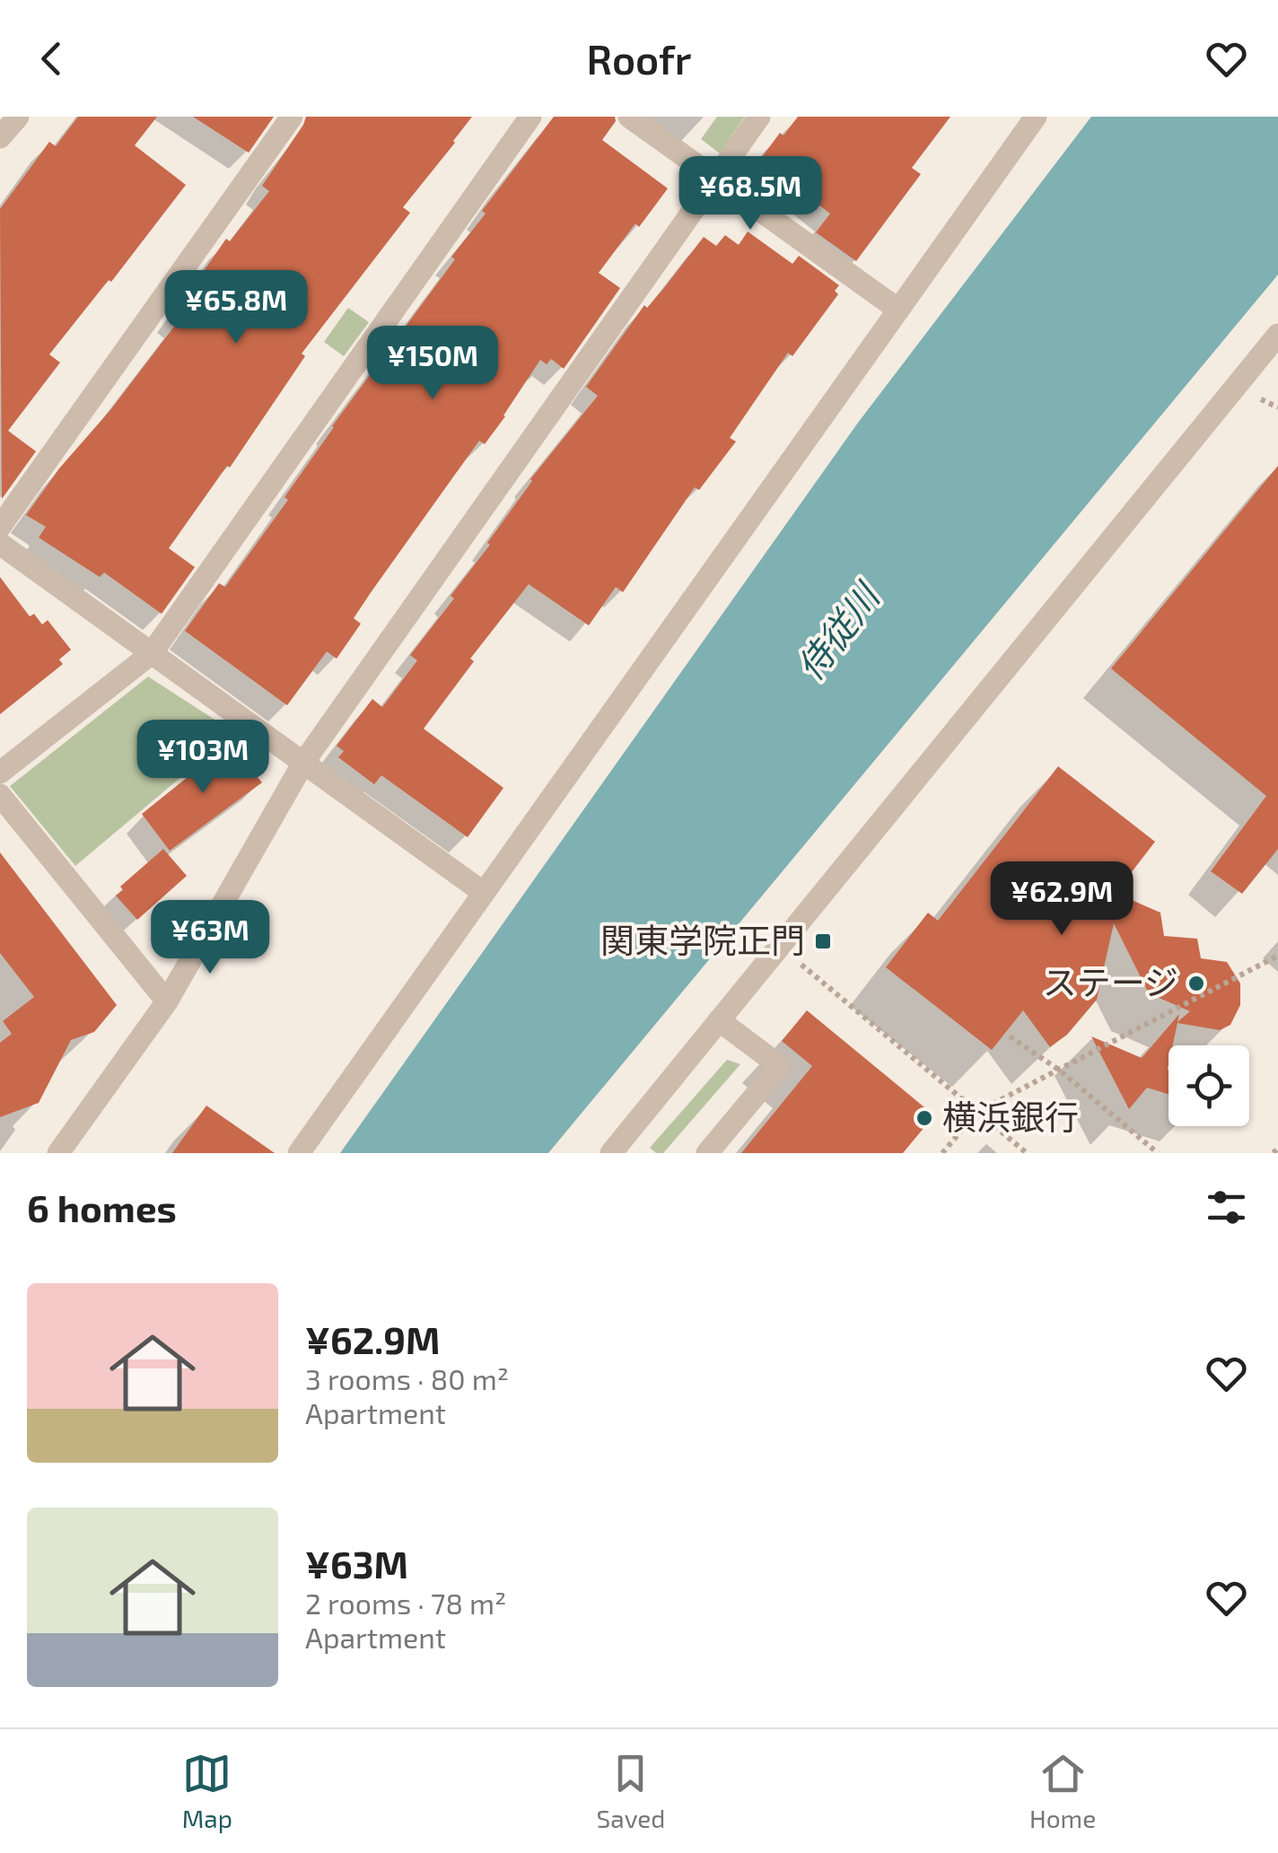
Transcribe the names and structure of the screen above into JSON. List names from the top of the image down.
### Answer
{
  "water": ["侍従川"],
  "places": {
    "transit": ["関東学院正門"],
    "other": ["ステージ", "横浜銀行"]
  },
  "page": {
    "header": "Roofr",
    "price": [
      "¥68.5M",
      "¥65.8M",
      "¥150M",
      "¥103M",
      "¥62.9M",
      "¥63M"
    ],
    "heading": "6 homes",
    "list": [
      {
        "name": "¥62.9M",
        "note": "3 rooms · 80 m² · Apartment"
      },
      {
        "name": "¥63M",
        "note": "2 rooms · 78 m² · Apartment"
      }
    ],
    "tabs": ["Map", "Saved", "Home"]
  }
}
